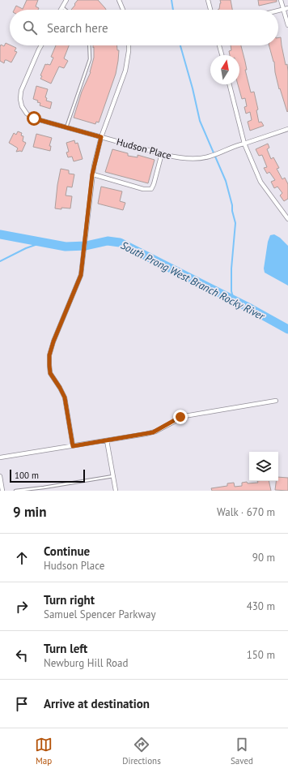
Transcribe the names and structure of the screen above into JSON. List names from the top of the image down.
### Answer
{
  "streets": {
    "street": ["Hudson Place"]
  },
  "water": ["South Prong West Branch Rocky River"],
  "scale_bar": "100 m",
  "north": "top",
  "page": {
    "search": "Search here",
    "scale": "100 m",
    "heading": ["9 min", "Walk · 670 m"],
    "list": [
      ["Continue", "Hudson Place", "90 m"],
      ["Turn right", "Samuel Spencer Parkway", "430 m"],
      ["Turn left", "Newburg Hill Road", "150 m"],
      "Arrive at destination"
    ],
    "nav": ["Map", "Directions", "Saved"]
  }
}
